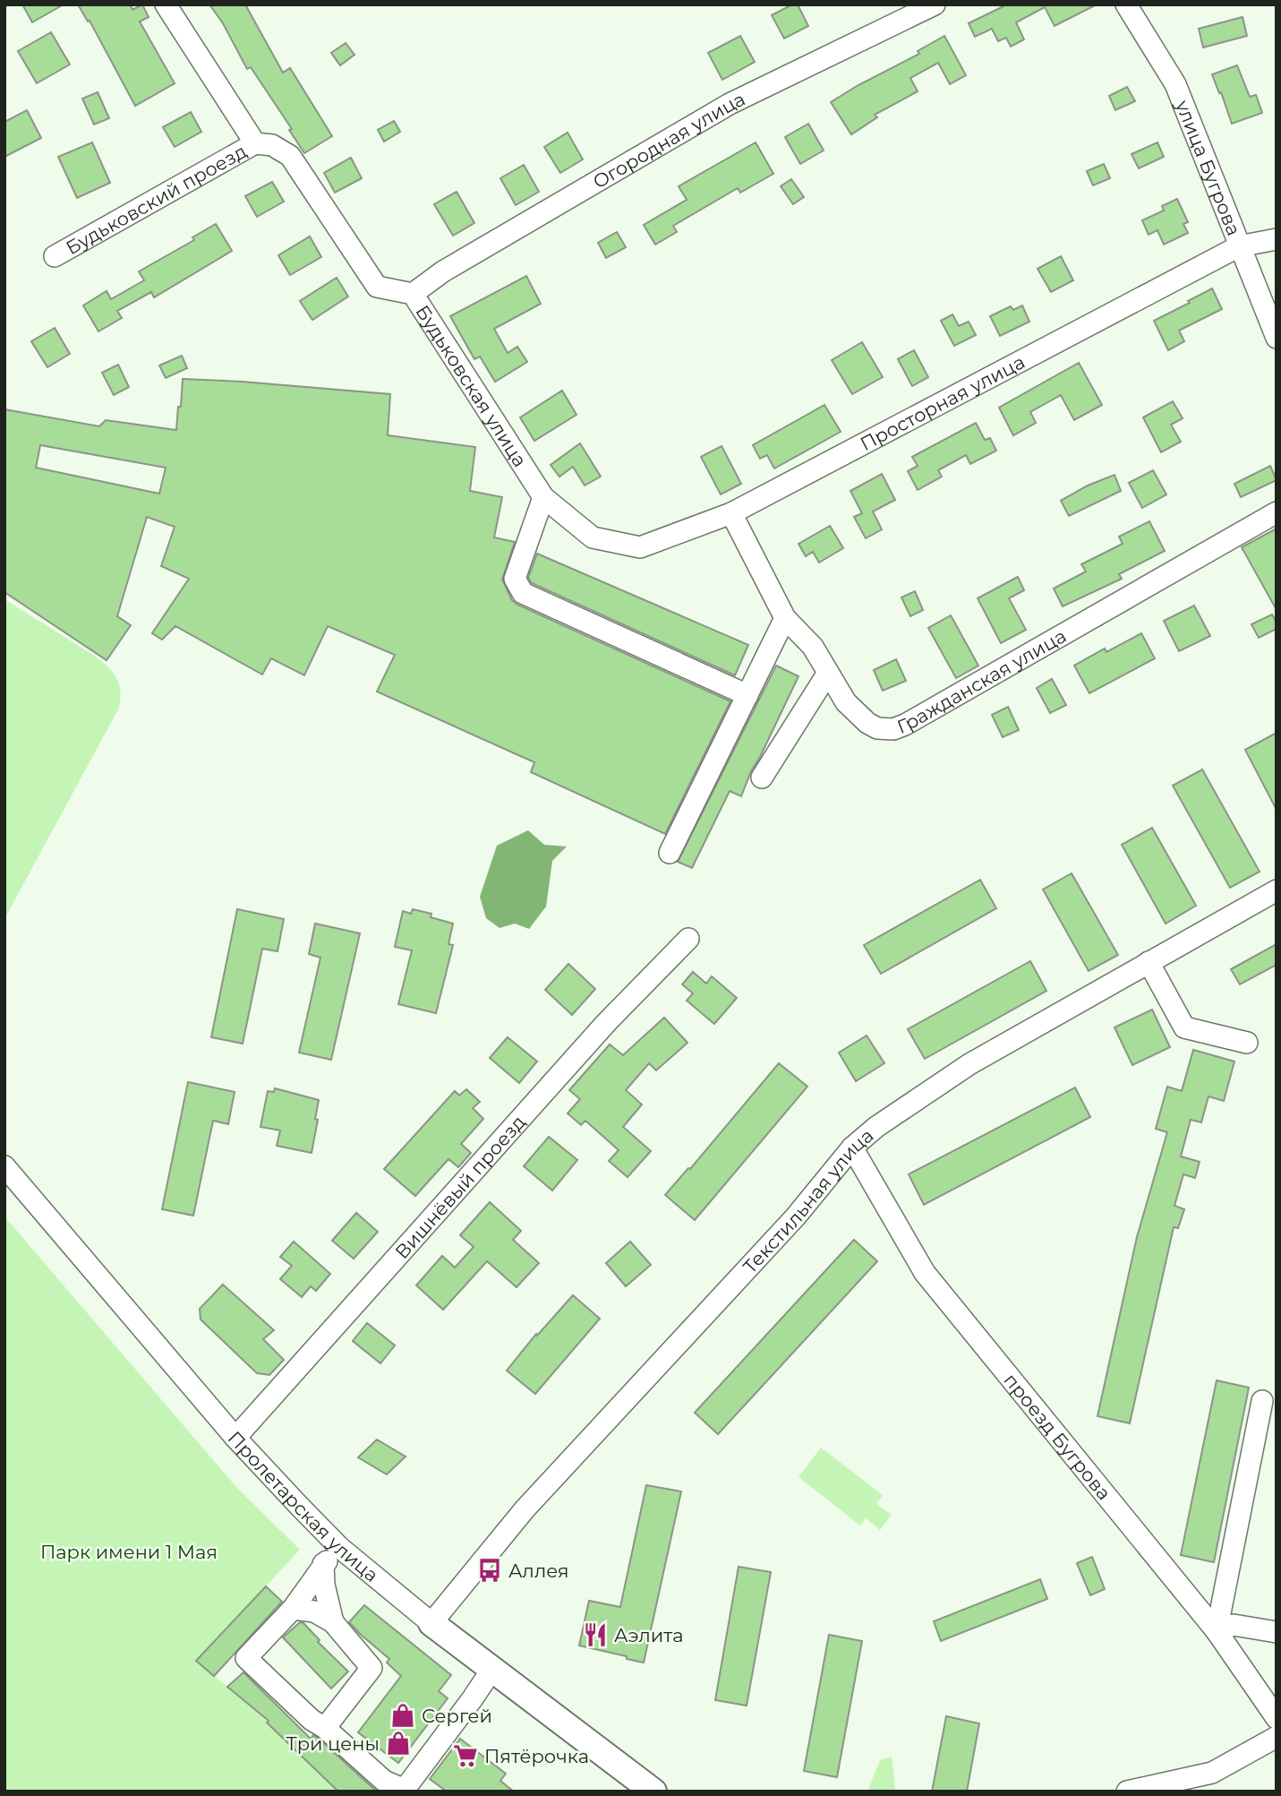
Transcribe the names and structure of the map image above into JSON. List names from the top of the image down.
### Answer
{
  "streets": {
    "main road": ["Пролетарская улица"],
    "street": [
      "Огородная улица",
      "улица Бугрова",
      "Будьковский проезд",
      "Будьковская улица",
      "Просторная улица",
      "Гражданская улица",
      "Вишнёвый проезд",
      "Текстильная улица",
      "проезд Бугрова"
    ]
  },
  "crossings": [
    ["Огородная улица", "Будьковская улица"],
    ["улица Бугрова", "Просторная улица"],
    ["Будьковский проезд", "Будьковская улица"],
    ["Будьковская улица", "Просторная улица"],
    ["Просторная улица", "Гражданская улица"],
    ["Вишнёвый проезд", "Пролетарская улица"],
    ["Текстильная улица", "проезд Бугрова"],
    ["Текстильная улица", "Пролетарская улица"]
  ],
  "parks": ["Парк имени 1 Мая"],
  "places": {
    "bus stop": ["Аллея"],
    "restaurant": ["Аэлита"],
    "shop": ["Сергей", "Три цены"],
    "supermarket": ["Пятёрочка"]
  }
}
